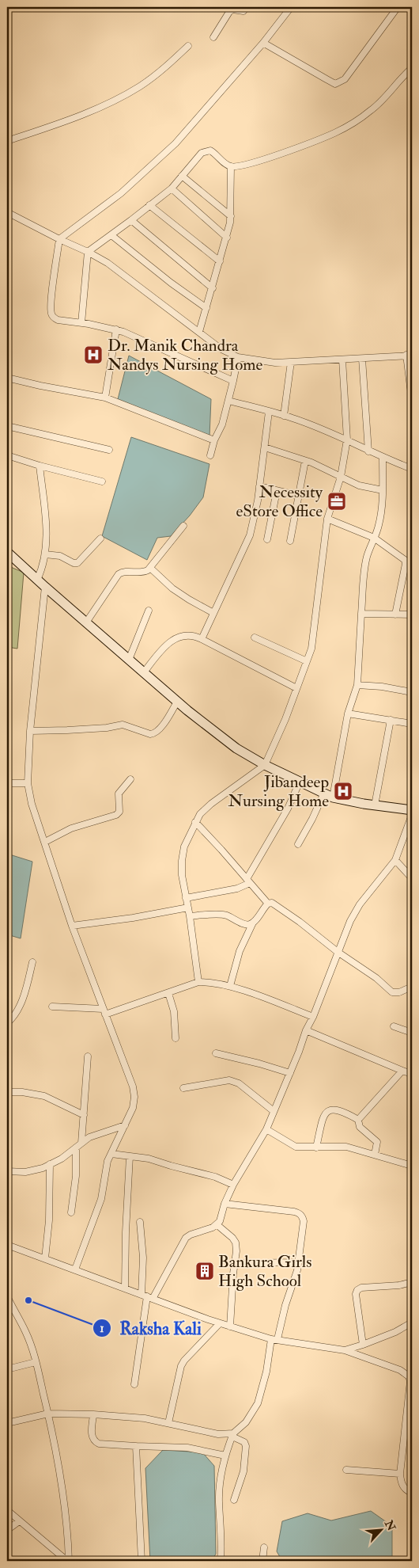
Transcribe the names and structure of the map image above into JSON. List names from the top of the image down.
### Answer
{
  "places": {
    "hospital": ["Dr. Manik Chandra Nandys Nursing Home", "Jibandeep Nursing Home"],
    "office": ["Necessity eStore Office"],
    "building": ["Bankura Girls High School"],
    "other": ["Raksha Kali"]
  },
  "north": "top right"
}
